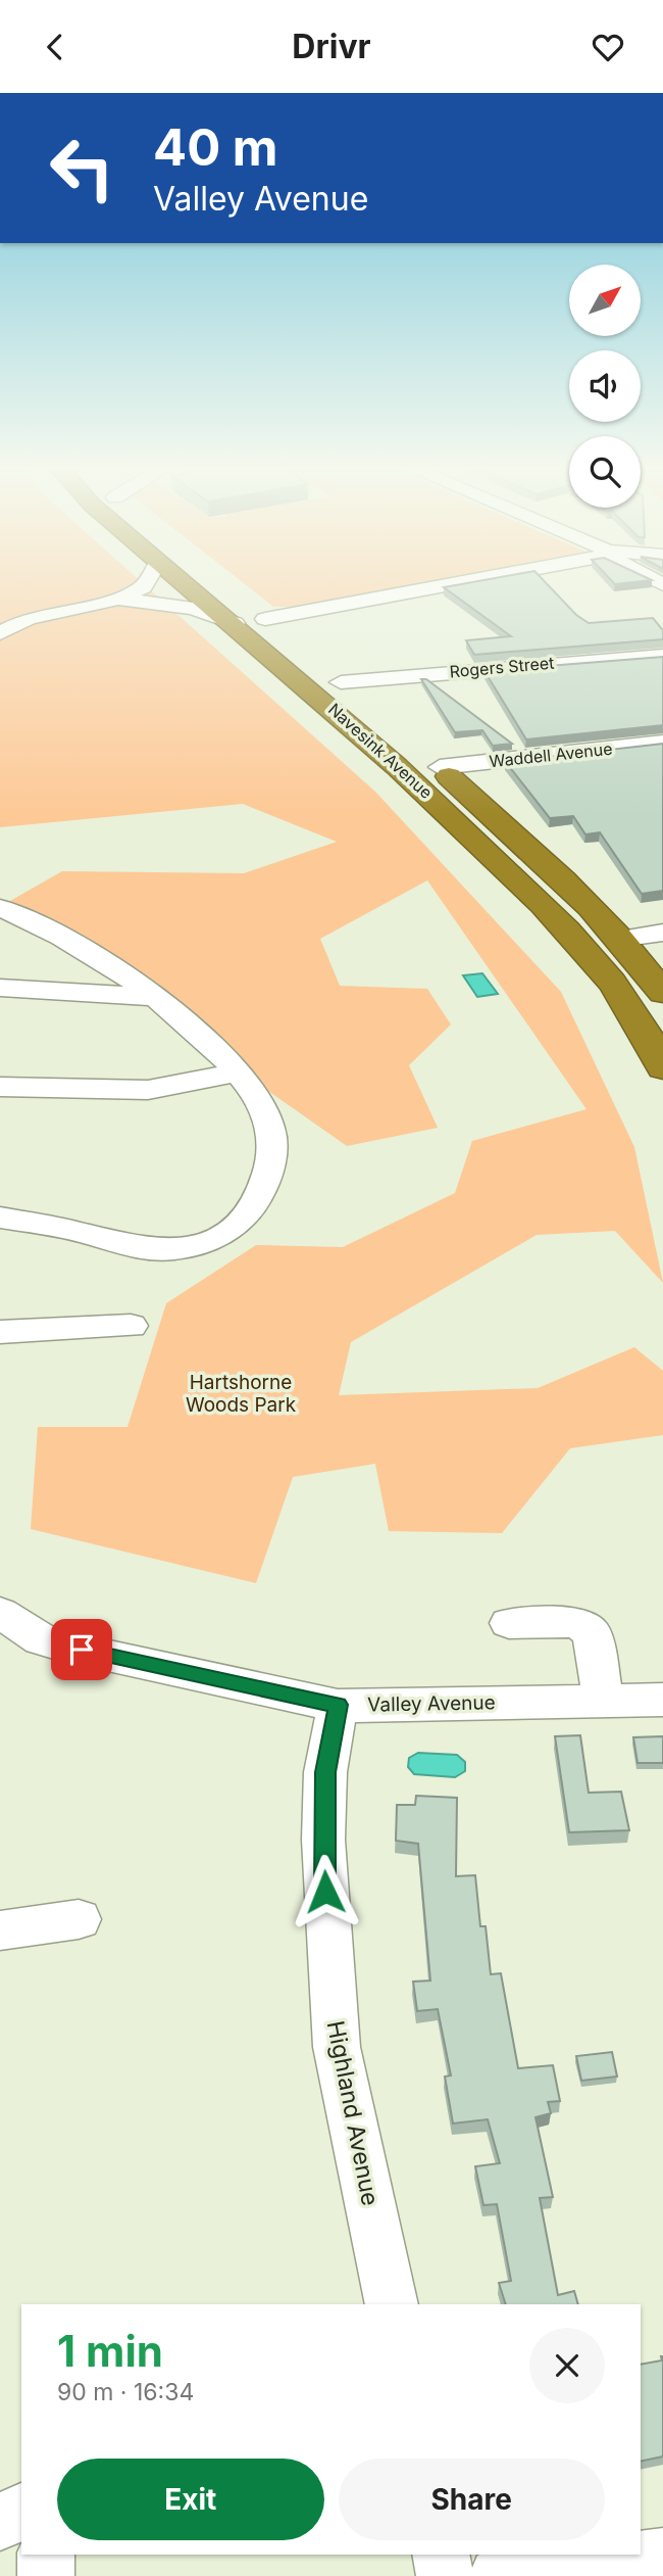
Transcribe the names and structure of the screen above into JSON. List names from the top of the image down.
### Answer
{
  "streets": {
    "highway": ["Navesink Avenue"],
    "street": [
      "Rogers Street",
      "Waddell Avenue",
      "Valley Avenue",
      "Highland Avenue"
    ]
  },
  "crossings": [
    ["Rogers Street", "Navesink Avenue"],
    ["Navesink Avenue", "Waddell Avenue"],
    ["Valley Avenue", "Highland Avenue"]
  ],
  "parks": ["Hartshorne Woods Park"],
  "north": "top right",
  "page": {
    "header": "Drivr",
    "turn": ["40 m", "Valley Avenue"],
    "heading": ["1 min", "90 m · 16:34"],
    "buttons": ["Exit", "Share"]
  }
}
